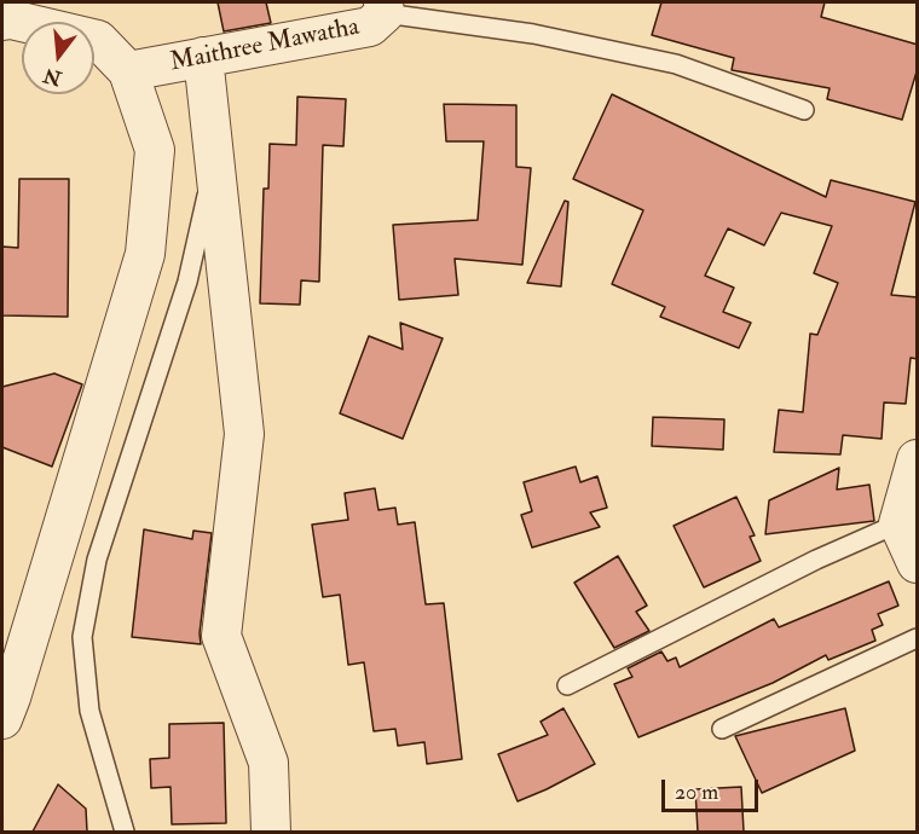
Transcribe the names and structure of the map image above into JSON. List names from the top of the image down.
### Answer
{
  "streets": {
    "street": ["Maithree Mawatha"]
  },
  "scale_bar": "20 m",
  "north": "bottom"
}
